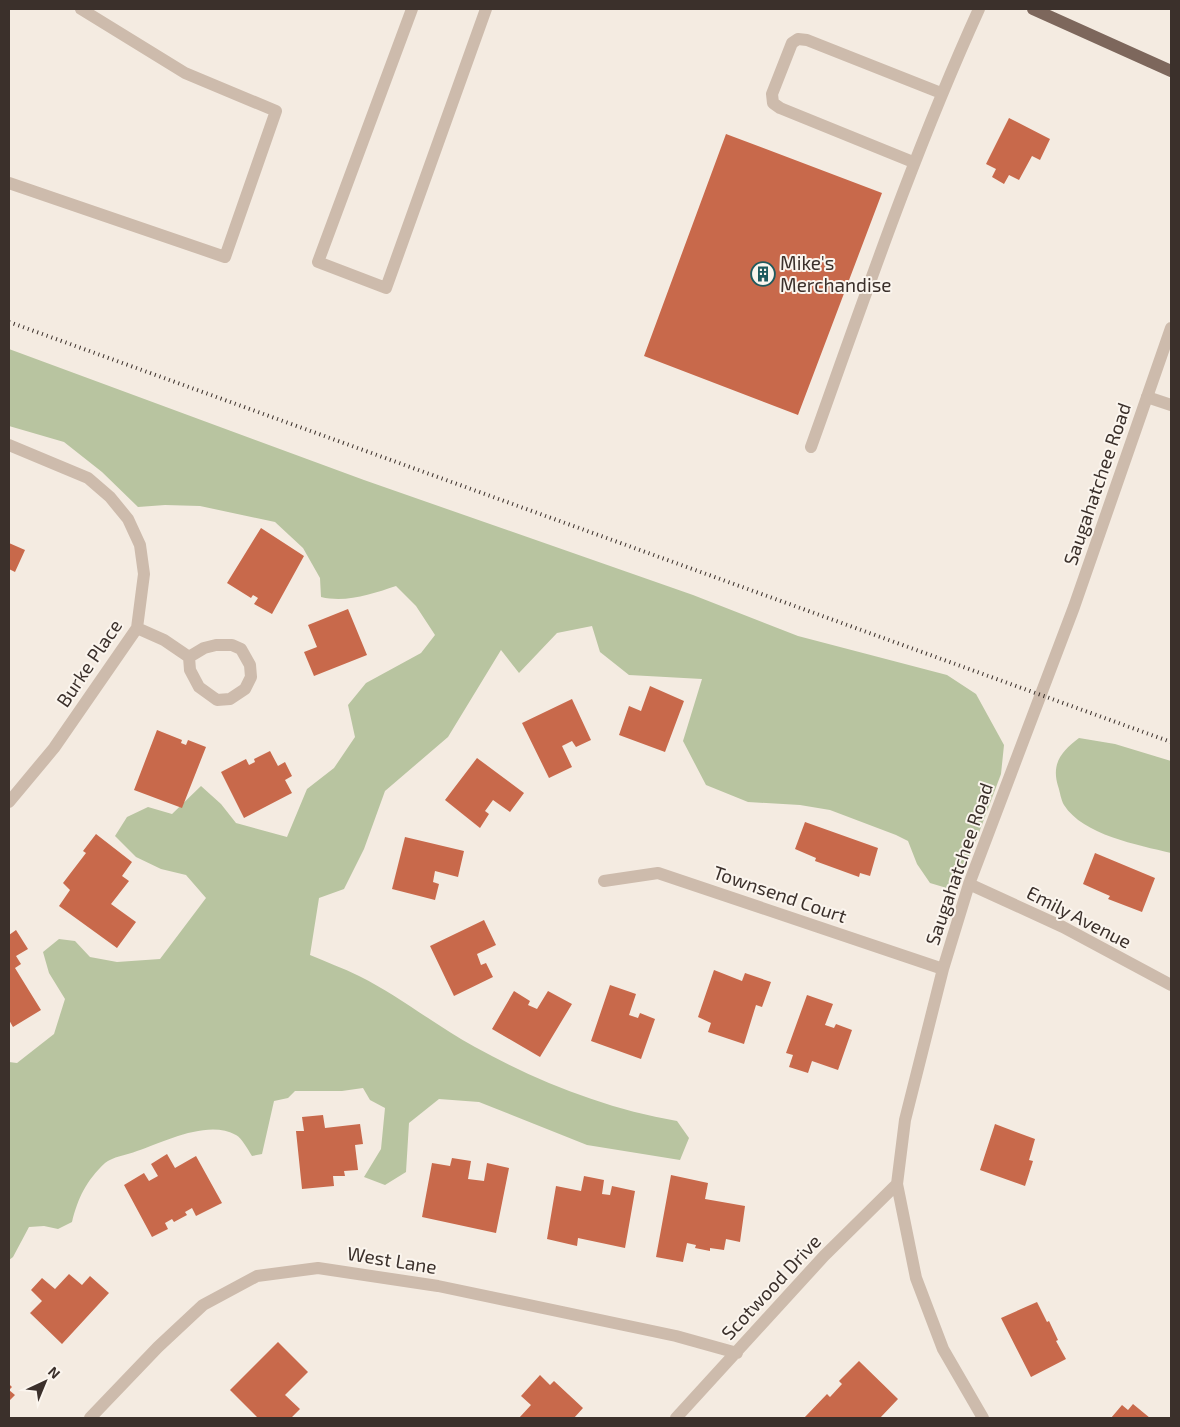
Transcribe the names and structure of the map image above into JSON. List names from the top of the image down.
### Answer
{
  "streets": {
    "street": [
      "Saugahatchee Road",
      "Burke Place",
      "Townsend Court",
      "Emily Avenue",
      "West Lane",
      "Scotwood Drive"
    ]
  },
  "crossings": [
    ["Saugahatchee Road", "Townsend Court"],
    ["Saugahatchee Road", "Emily Avenue"],
    ["Saugahatchee Road", "Scotwood Drive"],
    ["West Lane", "Scotwood Drive"]
  ],
  "places": {
    "building": ["Mike's Merchandise"]
  },
  "north": "top right"
}
